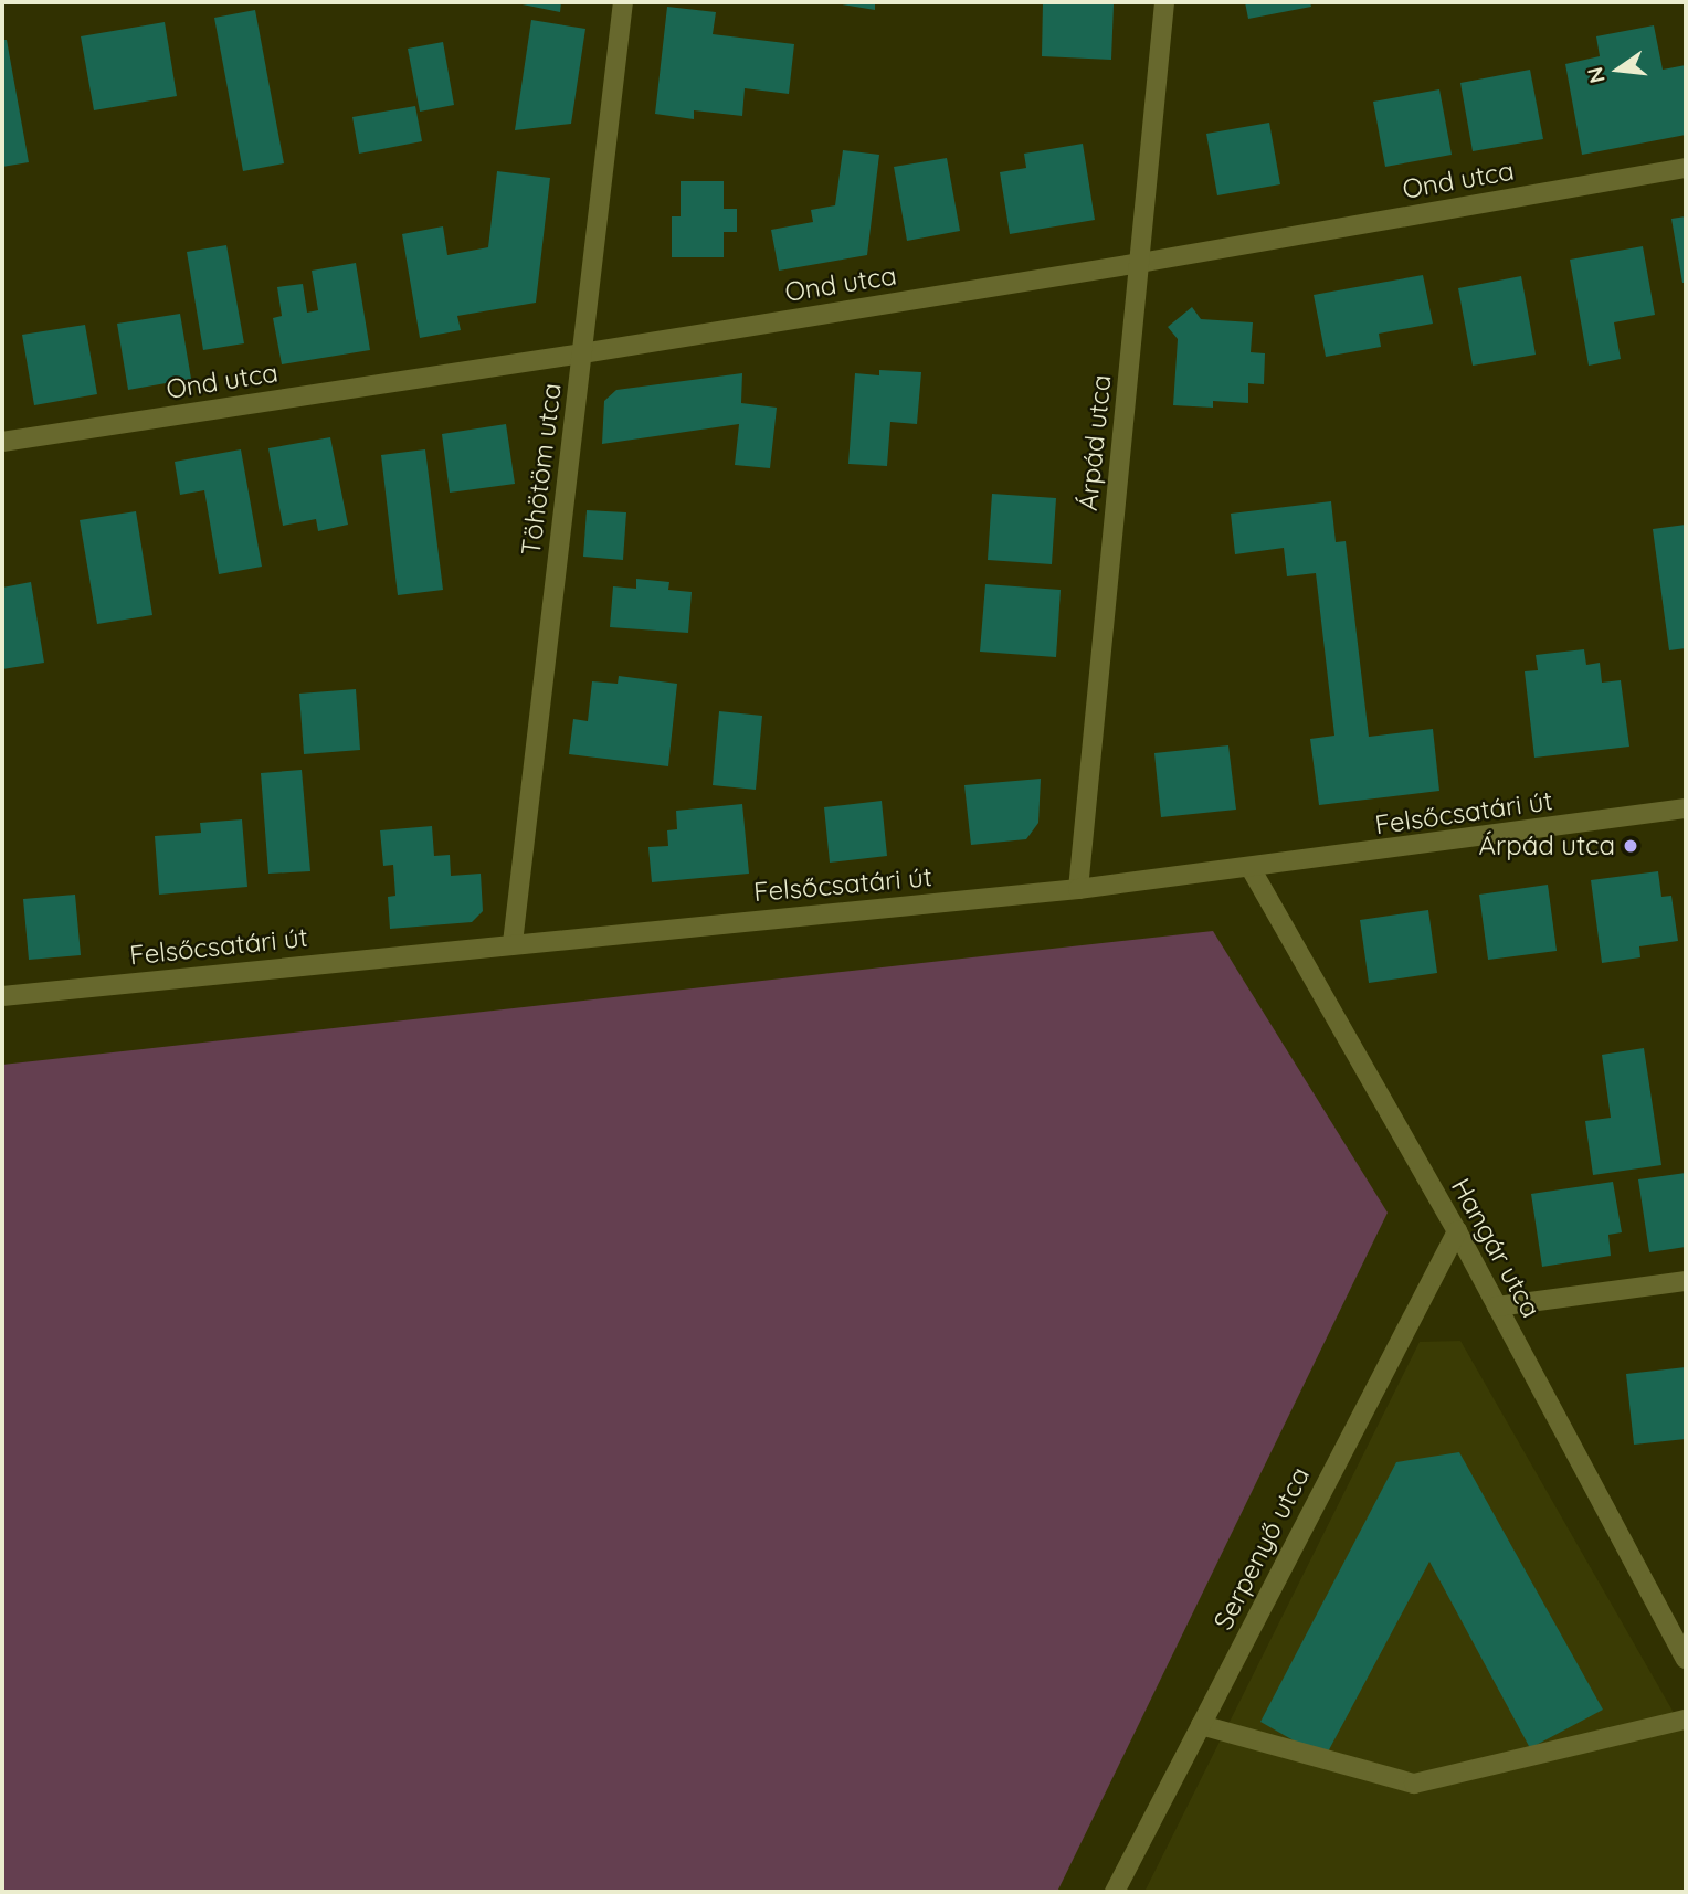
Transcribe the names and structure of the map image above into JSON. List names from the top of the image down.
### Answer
{
  "streets": {
    "street": [
      "Ond utca",
      "Árpád utca",
      "Töhötöm utca",
      "Felsőcsatári út",
      "Hangár utca",
      "Serpenyő utca"
    ]
  },
  "crossings": [
    ["Ond utca", "Árpád utca"],
    ["Ond utca", "Töhötöm utca"],
    ["Árpád utca", "Felsőcsatári út"],
    ["Töhötöm utca", "Felsőcsatári út"],
    ["Felsőcsatári út", "Hangár utca"],
    ["Hangár utca", "Serpenyő utca"]
  ],
  "places": ["Árpád utca"],
  "north": "left"
}
